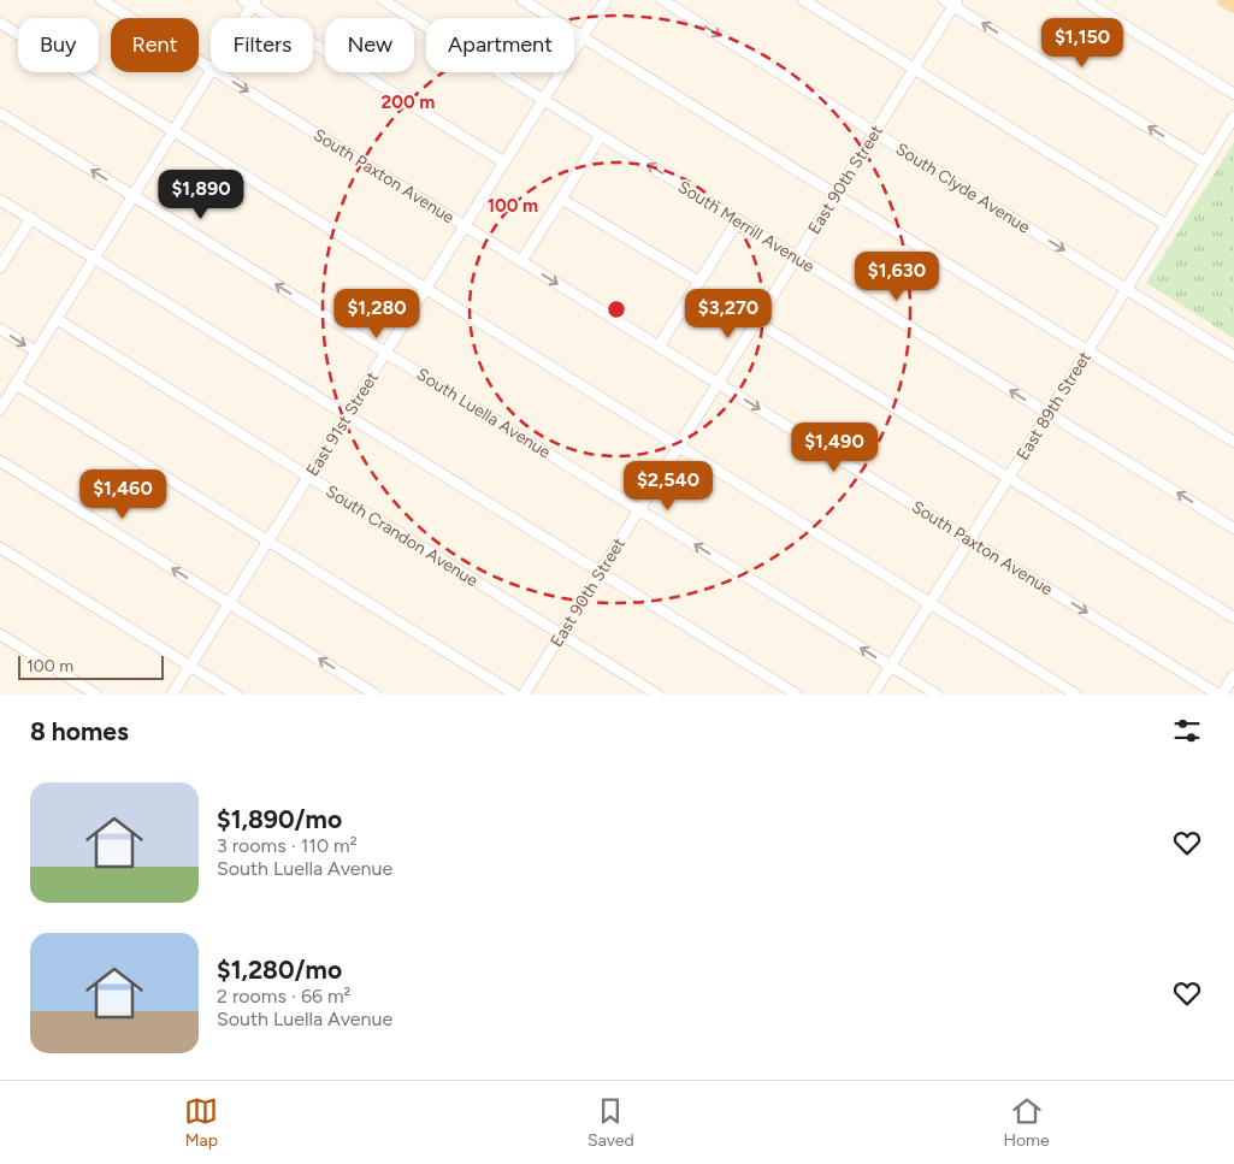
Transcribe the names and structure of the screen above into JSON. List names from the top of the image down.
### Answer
{
  "streets": {
    "street": [
      "South Paxton Avenue",
      "East 90th Street",
      "South Clyde Avenue",
      "South Merrill Avenue",
      "East 89th Street",
      "South Luella Avenue",
      "East 91st Street",
      "South Crandon Avenue"
    ]
  },
  "crossings": [
    ["South Paxton Avenue", "East 90th Street"],
    ["South Paxton Avenue", "East 89th Street"],
    ["South Paxton Avenue", "East 91st Street"],
    ["East 90th Street", "South Clyde Avenue"],
    ["East 90th Street", "South Merrill Avenue"],
    ["East 90th Street", "South Luella Avenue"],
    ["East 90th Street", "South Crandon Avenue"],
    ["South Clyde Avenue", "East 89th Street"],
    ["South Merrill Avenue", "East 89th Street"],
    ["South Merrill Avenue", "East 91st Street"],
    ["East 89th Street", "South Luella Avenue"],
    ["South Luella Avenue", "East 91st Street"],
    ["East 91st Street", "South Crandon Avenue"]
  ],
  "scale_bar": "100 m",
  "page": {
    "price": [
      "$1,150",
      "$1,890",
      "$1,630",
      "$1,280",
      "$3,270",
      "$1,490",
      "$2,540",
      "$1,460"
    ],
    "chip": [
      "Buy",
      "Rent",
      "Filters",
      "New",
      "Apartment"
    ],
    "scale": "100 m",
    "heading": "8 homes",
    "list": [
      {
        "name": "$1,890/mo",
        "note": "3 rooms · 110 m² · South Luella Avenue"
      },
      {
        "name": "$1,280/mo",
        "note": "2 rooms · 66 m² · South Luella Avenue"
      }
    ],
    "tabs": ["Map", "Saved", "Home"]
  },
  "rings": ["200 m", "100 m"]
}
